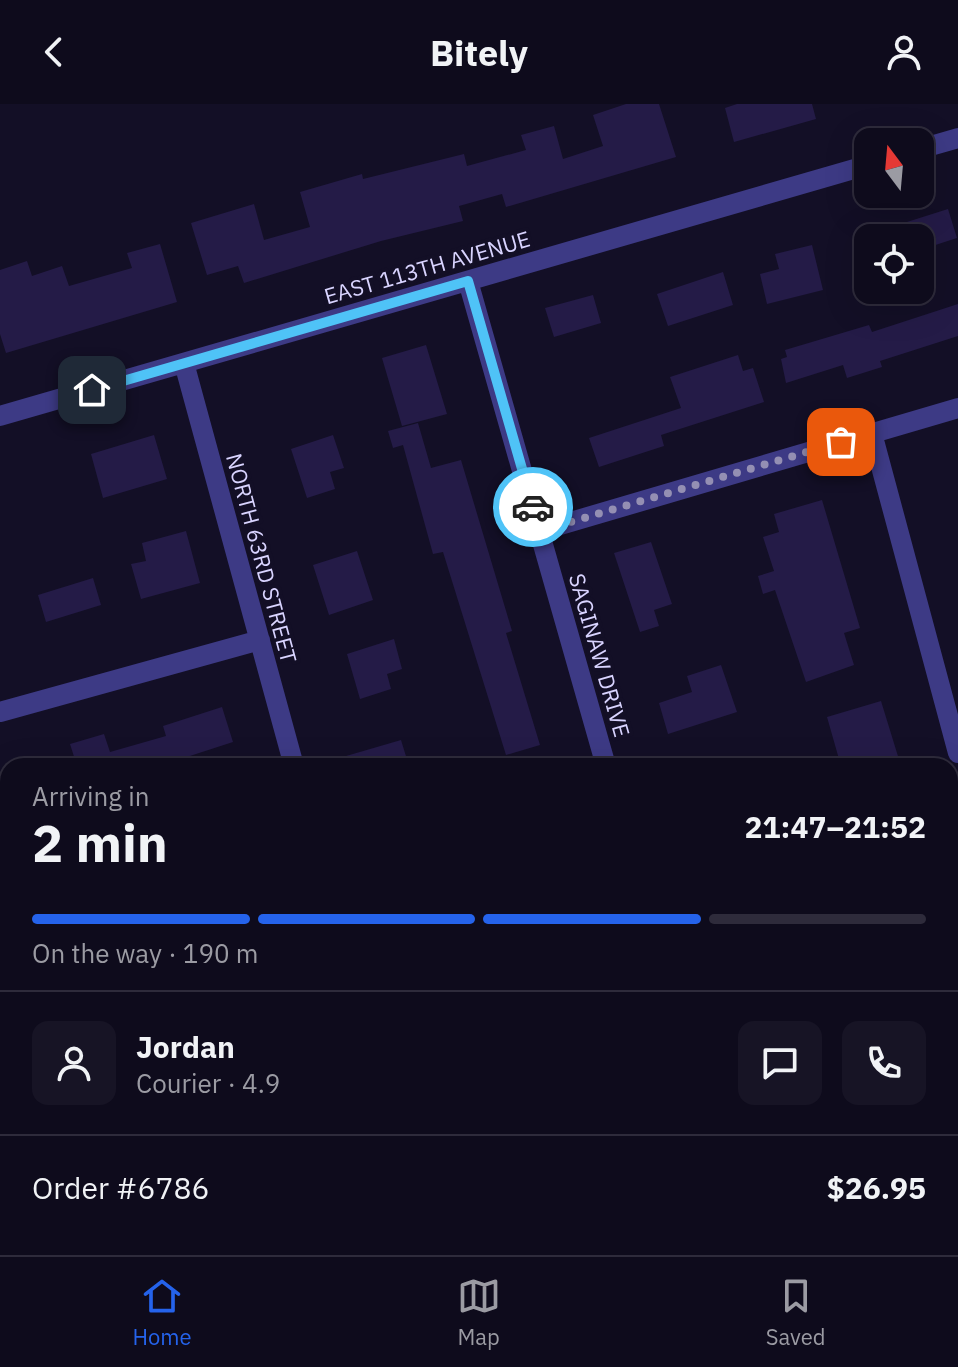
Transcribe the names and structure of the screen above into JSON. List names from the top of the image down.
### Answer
{
  "streets": {
    "street": ["EAST 113TH AVENUE", "NORTH 63RD STREET", "SAGINAW DRIVE"]
  },
  "crossings": [
    ["EAST 113TH AVENUE", "NORTH 63RD STREET"],
    ["EAST 113TH AVENUE", "SAGINAW DRIVE"]
  ],
  "north": "top",
  "page": {
    "header": "Bitely",
    "heading": ["2 min", "Arriving in", "21:47–21:52"],
    "panel": [
      "Jordan",
      "Courier · 4.9",
      "Order #6786",
      "$26.95"
    ],
    "bar": "On the way · 190 m",
    "tabs": ["Home", "Map", "Saved"]
  }
}
